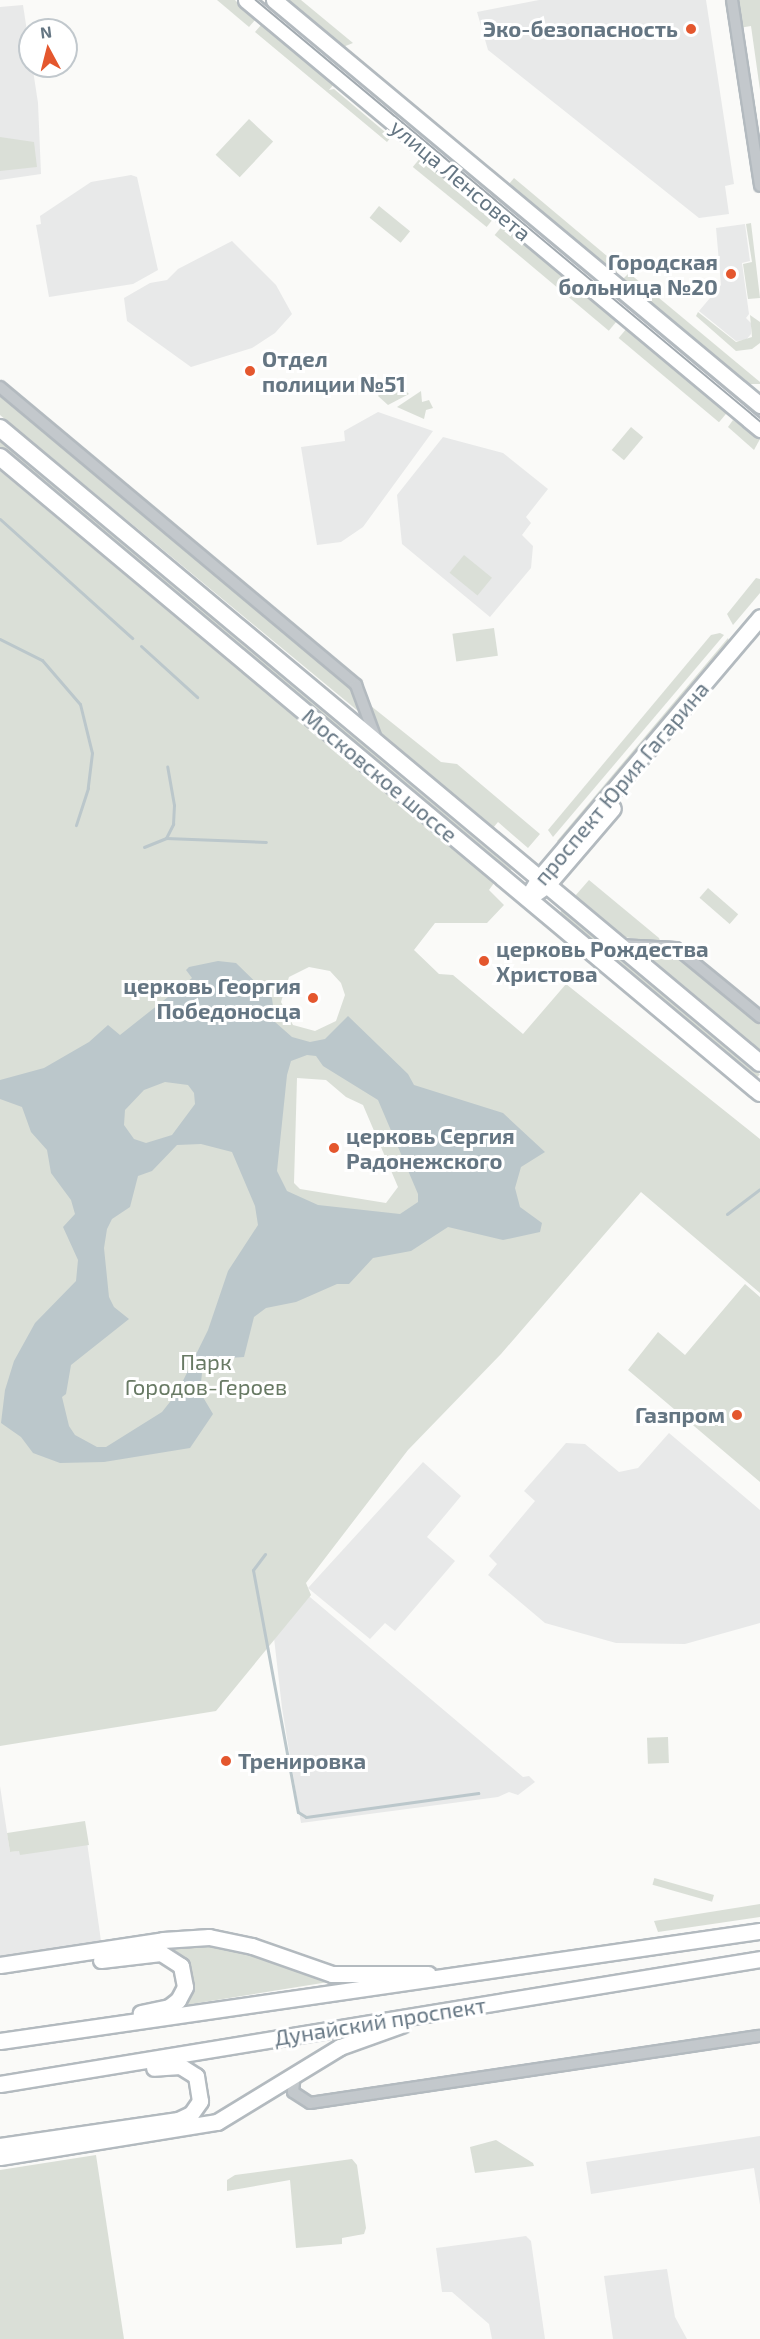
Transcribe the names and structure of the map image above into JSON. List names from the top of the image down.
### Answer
{
  "streets": {
    "main road": [
      "улица Ленсовета",
      "Московское шоссе",
      "проспект Юрия Гагарина",
      "Дунайский проспект"
    ]
  },
  "crossings": [
    ["Московское шоссе", "проспект Юрия Гагарина"]
  ],
  "parks": ["Парк Городов-Героев"],
  "places": [
    "Эко-безопасность",
    "Городская больница №20",
    "Отдел полиции №51",
    "церковь Рождества Христова",
    "церковь Георгия Победоносца",
    "церковь Сергия Радонежского",
    "Газпром",
    "Тренировка"
  ],
  "north": "top"
}
